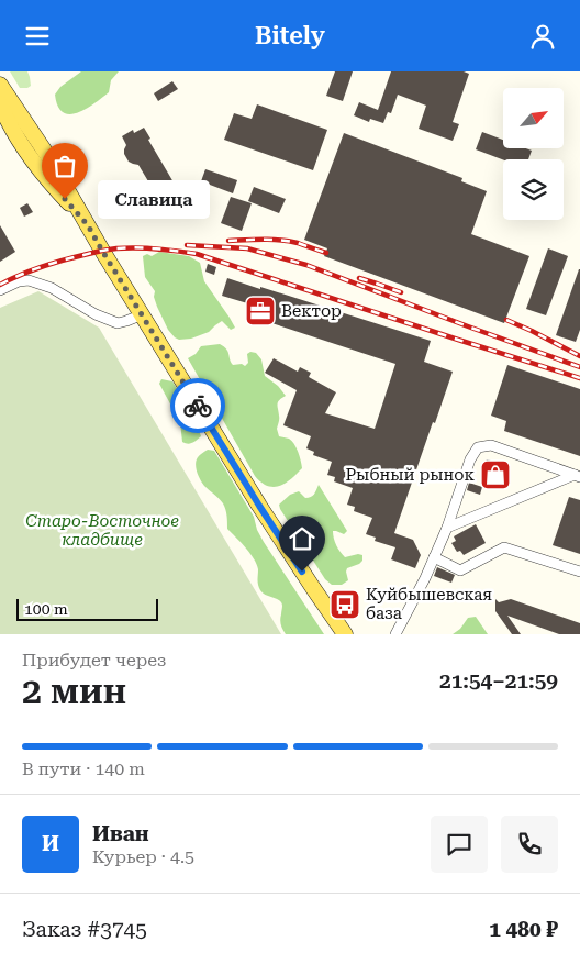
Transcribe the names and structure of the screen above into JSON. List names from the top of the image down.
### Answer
{
  "parks": ["Старо-Восточное кладбище"],
  "places": {
    "other": ["Славица"],
    "office": ["Вектор"],
    "shop": ["Рыбный рынок"],
    "bus stop": ["Куйбышевская база"]
  },
  "scale_bar": "100 m",
  "north": "top right",
  "page": {
    "header": "Bitely",
    "bubble": "Славица",
    "scale": "100 m",
    "heading": ["2 мин", "Прибудет через", "21:54–21:59"],
    "panel": [
      "Иван",
      "Курьер · 4.5",
      "Заказ #3745",
      "1 480 ₽"
    ],
    "bar": "В пути · 140 m",
    "round": "И"
  }
}
